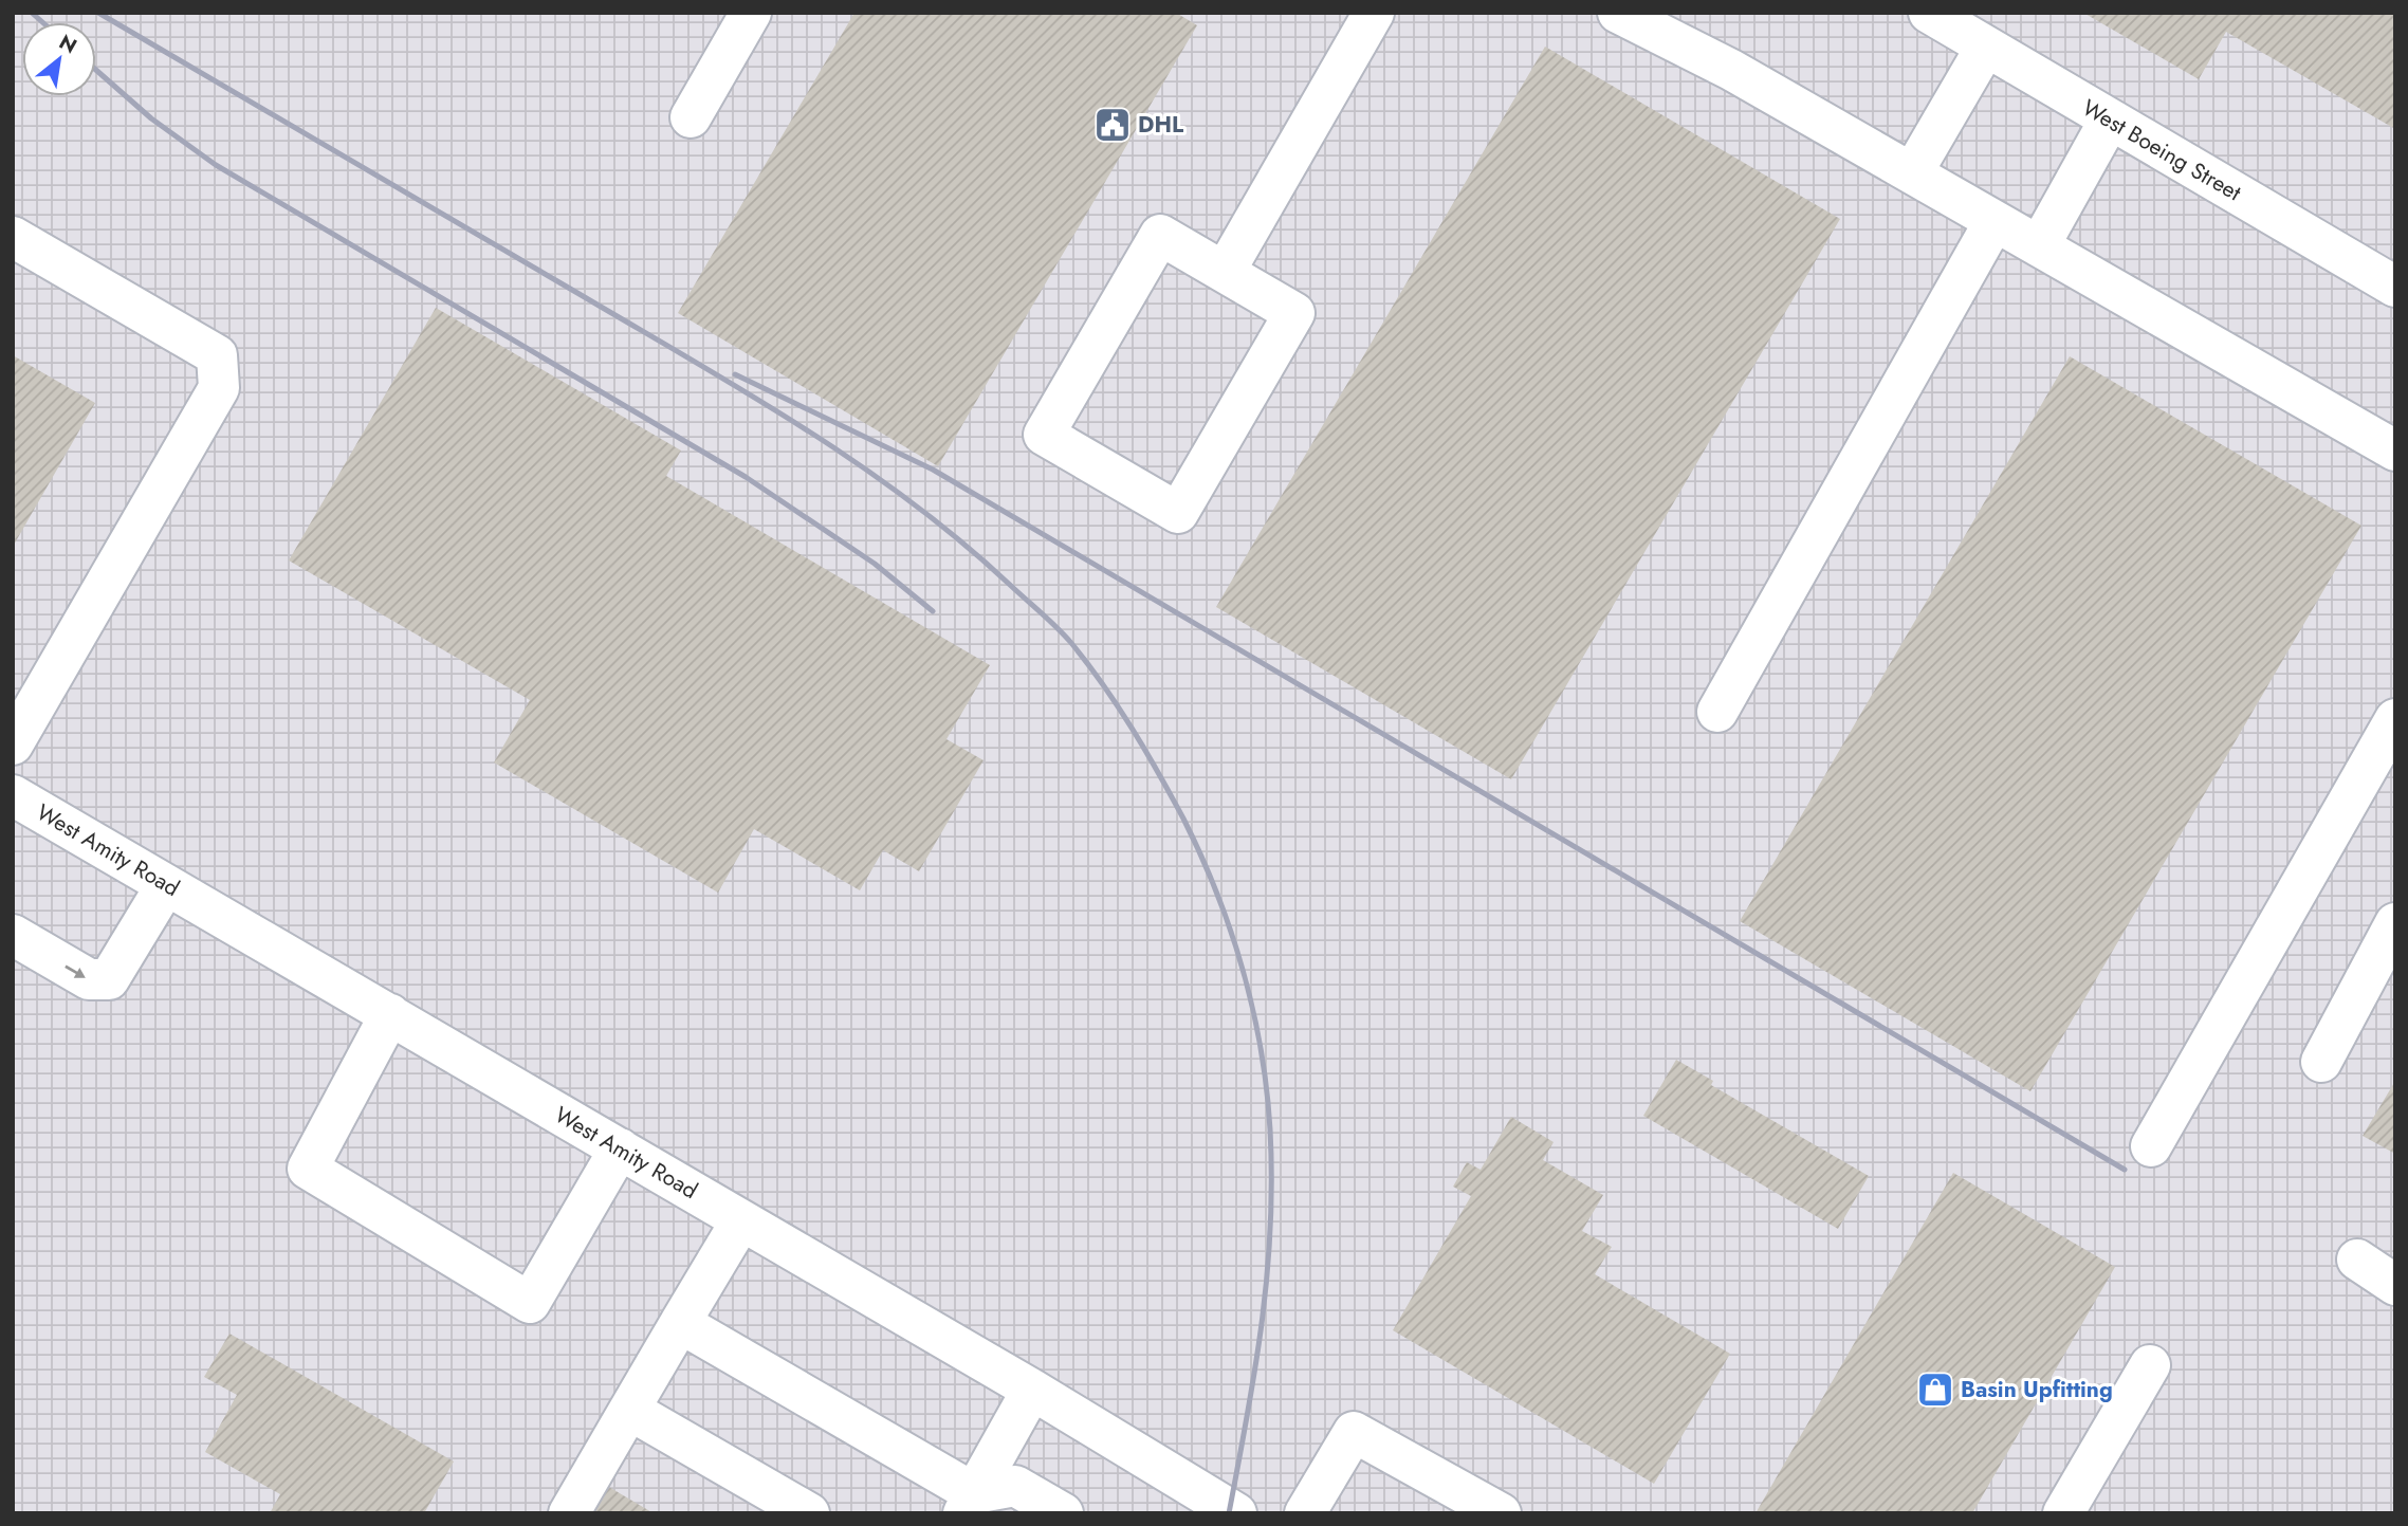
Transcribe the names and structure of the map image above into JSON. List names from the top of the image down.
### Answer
{
  "streets": {
    "street": ["West Boeing Street", "West Amity Road"]
  },
  "places": {
    "public building": ["DHL"],
    "shop": ["Basin Upfitting"]
  },
  "north": "top right"
}
